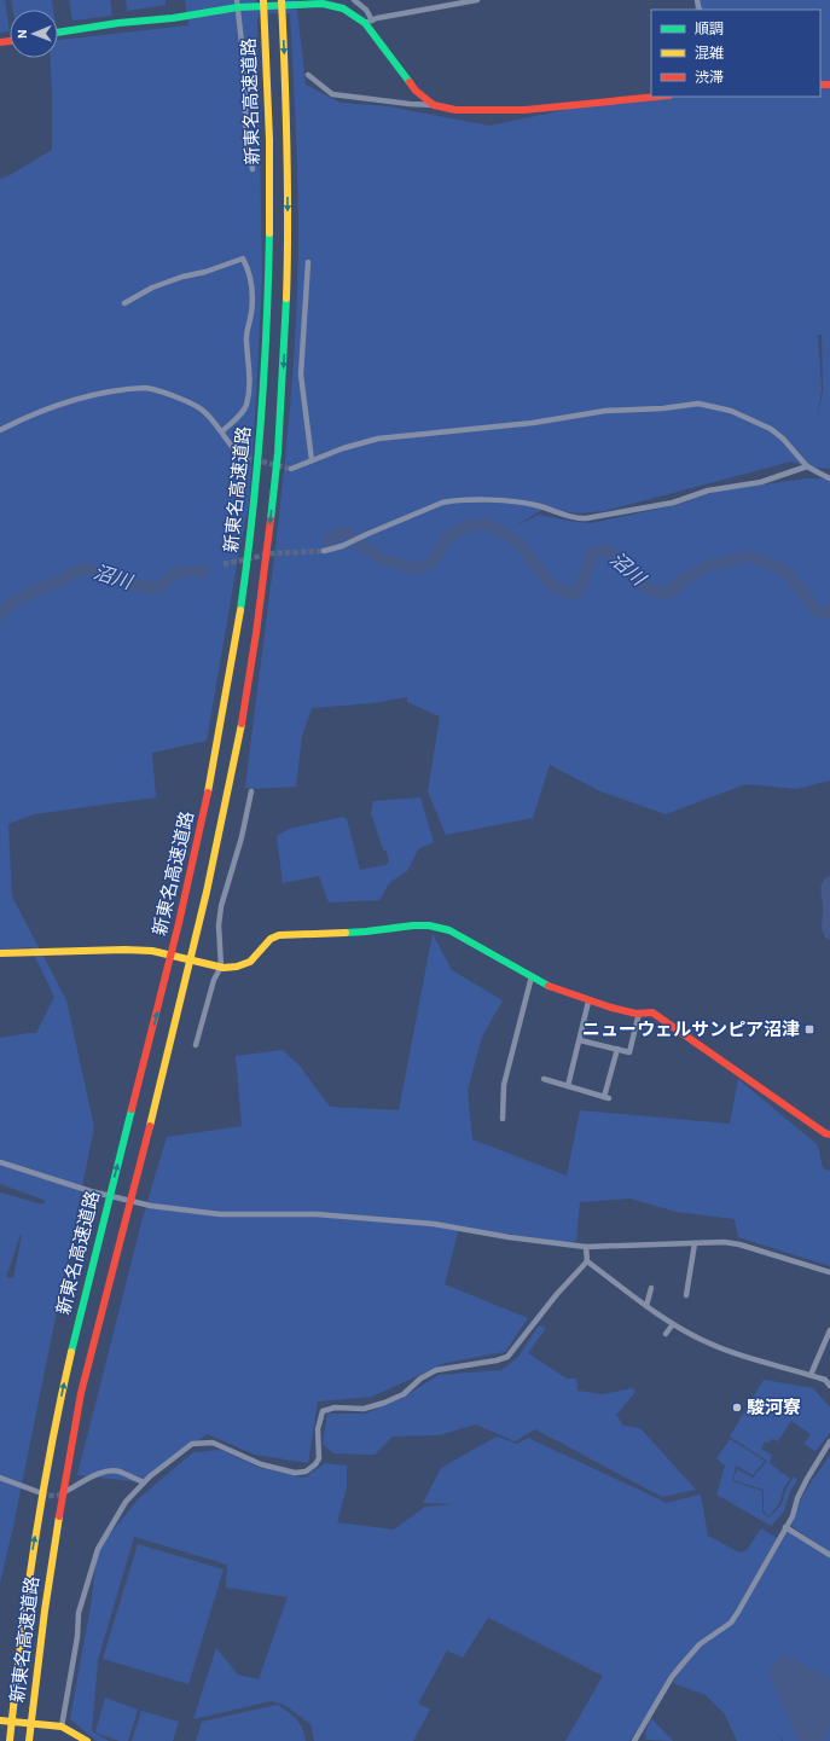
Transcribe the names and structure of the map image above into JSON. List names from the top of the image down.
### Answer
{
  "streets": {
    "main road": ["新東名高速道路"]
  },
  "water": ["沼川"],
  "places": {
    "transit": ["ニューウェルサンピア沼津"],
    "other": ["駿河寮"]
  },
  "legend": ["順調", "混雑", "渋滞"],
  "north": "left"
}
